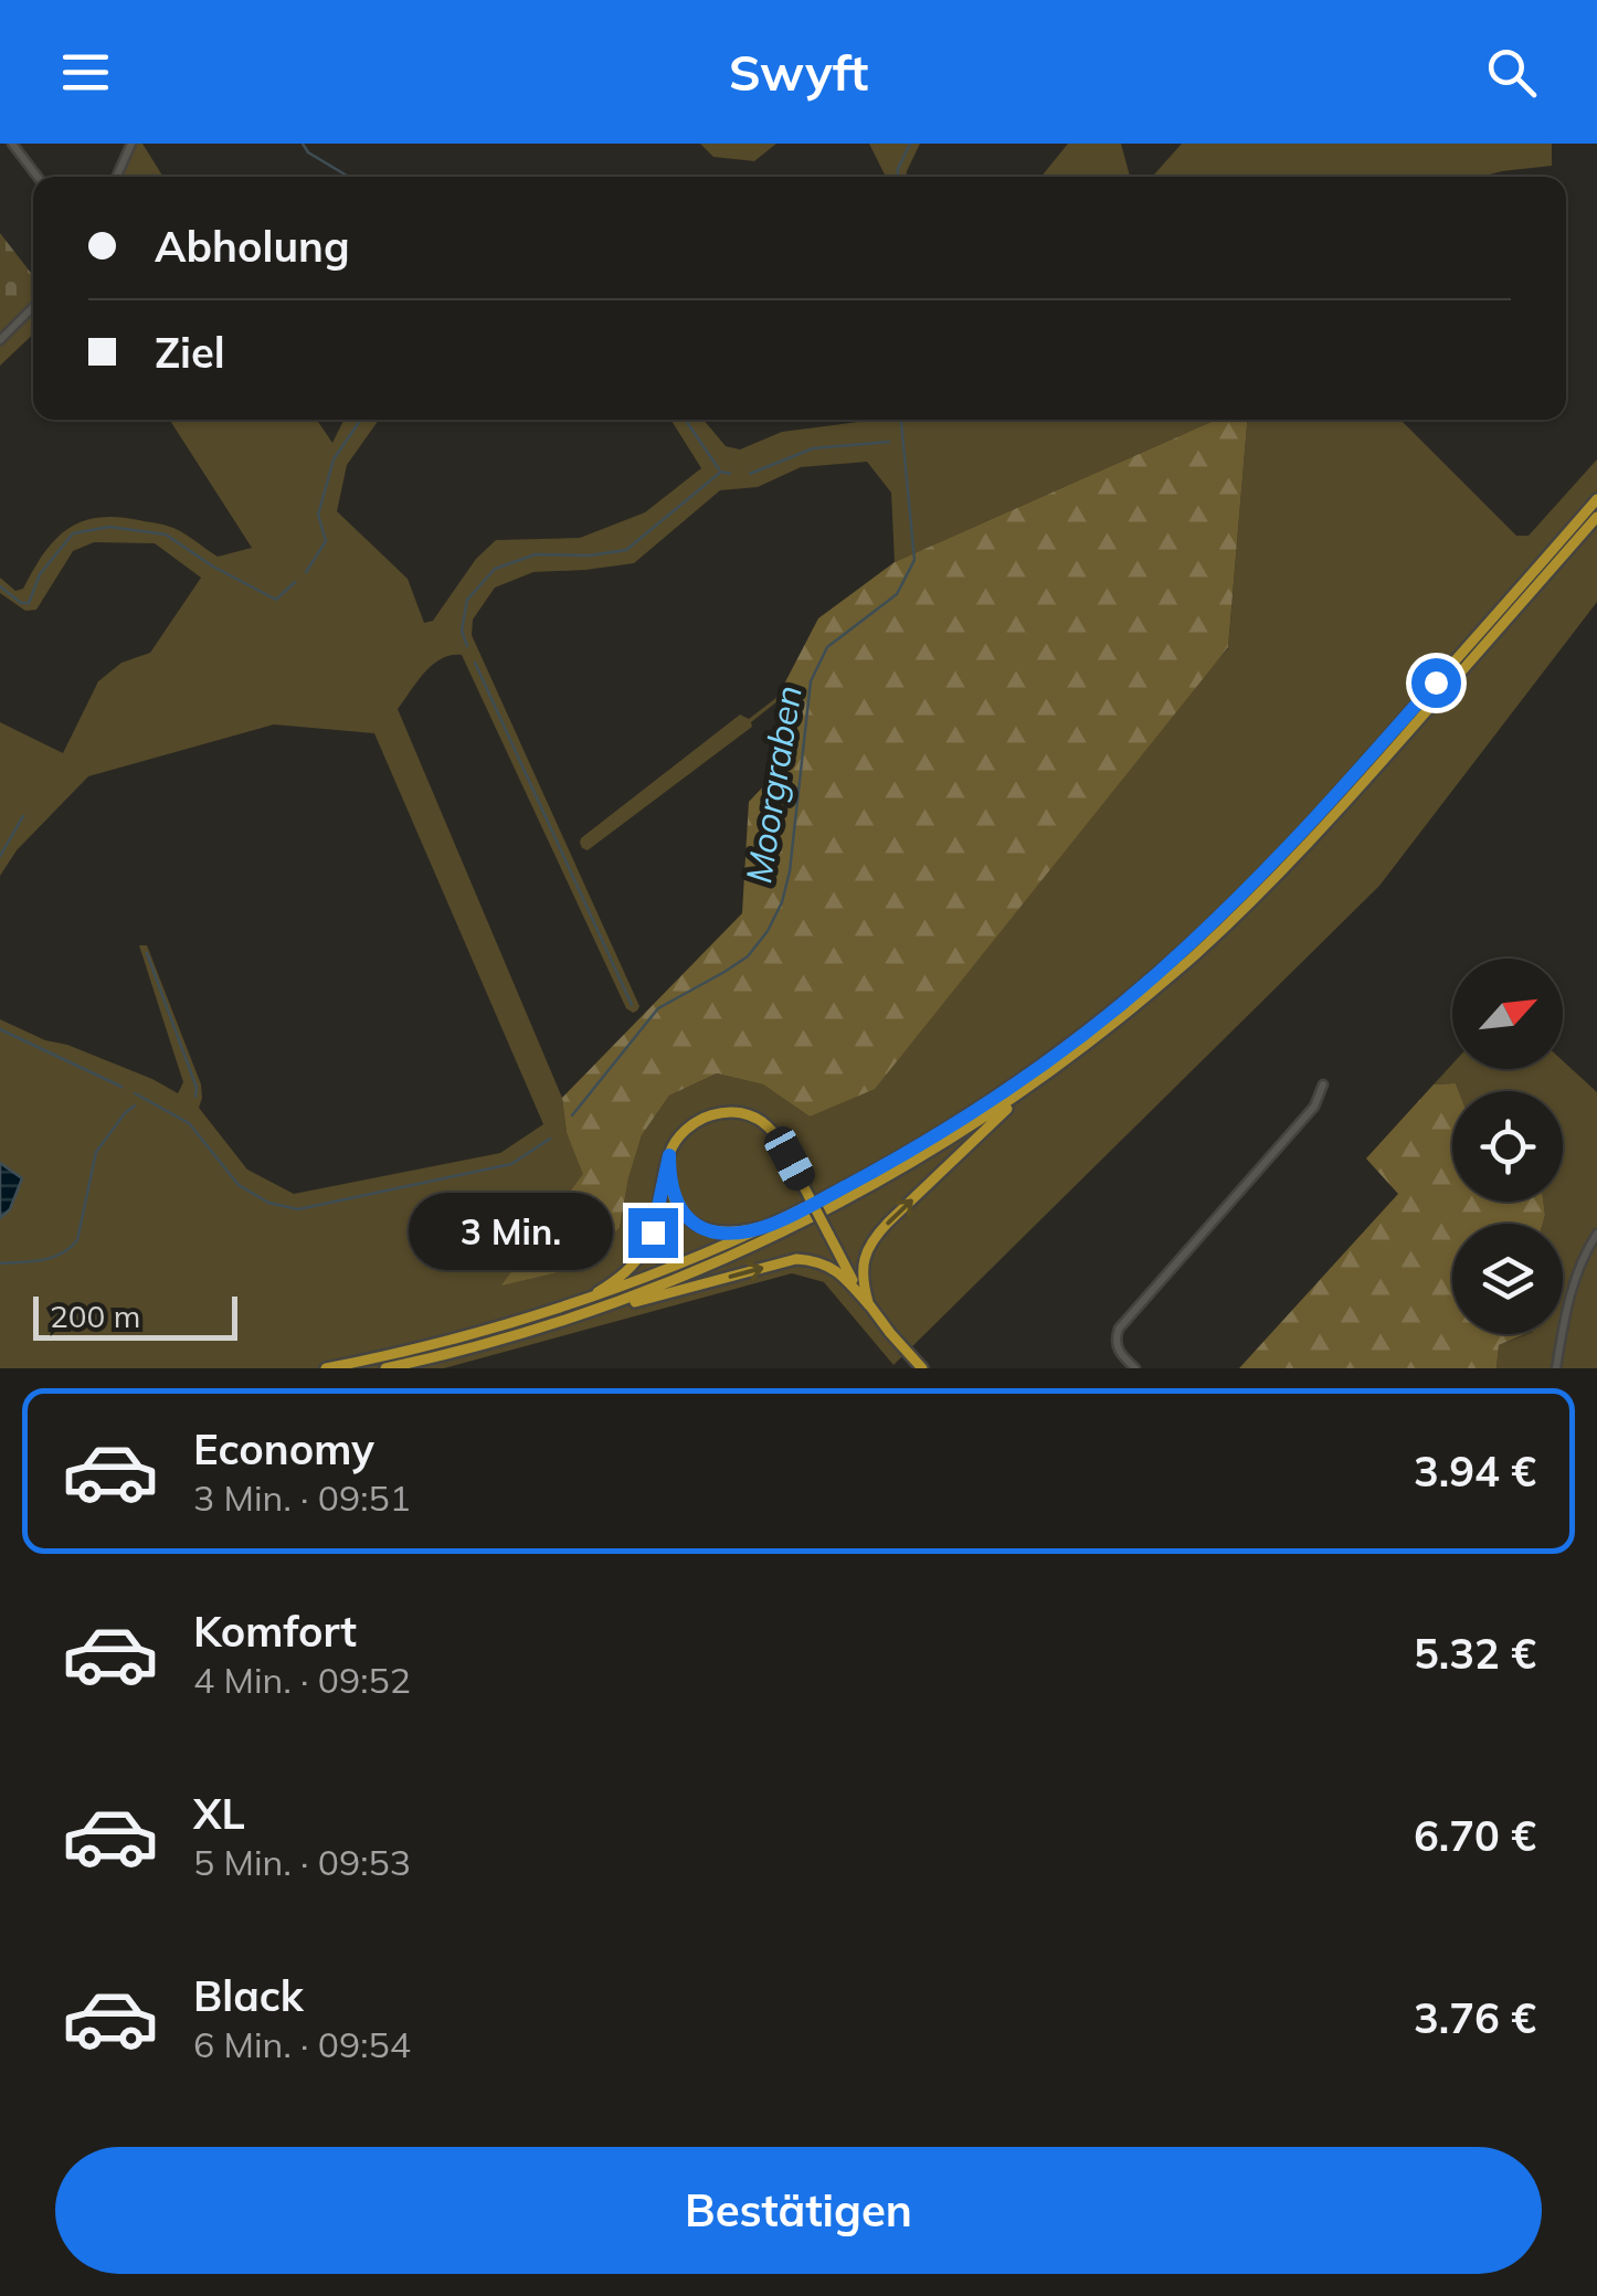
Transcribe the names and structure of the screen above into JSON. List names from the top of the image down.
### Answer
{
  "water": ["Moorgraben"],
  "scale_bar": "200 m",
  "north": "top right",
  "page": {
    "header": "Swyft",
    "banner": ["Abholung", "Ziel"],
    "bubble": "3 Min.",
    "scale": "200 m",
    "list": [
      {
        "name": "Economy",
        "note": "3 Min. · 09:51",
        "value": "3.94 €"
      },
      {
        "name": "Komfort",
        "note": "4 Min. · 09:52",
        "value": "5.32 €"
      },
      {
        "name": "XL",
        "note": "5 Min. · 09:53",
        "value": "6.70 €"
      },
      {
        "name": "Black",
        "note": "6 Min. · 09:54",
        "value": "3.76 €"
      }
    ],
    "buttons": "Bestätigen"
  }
}
